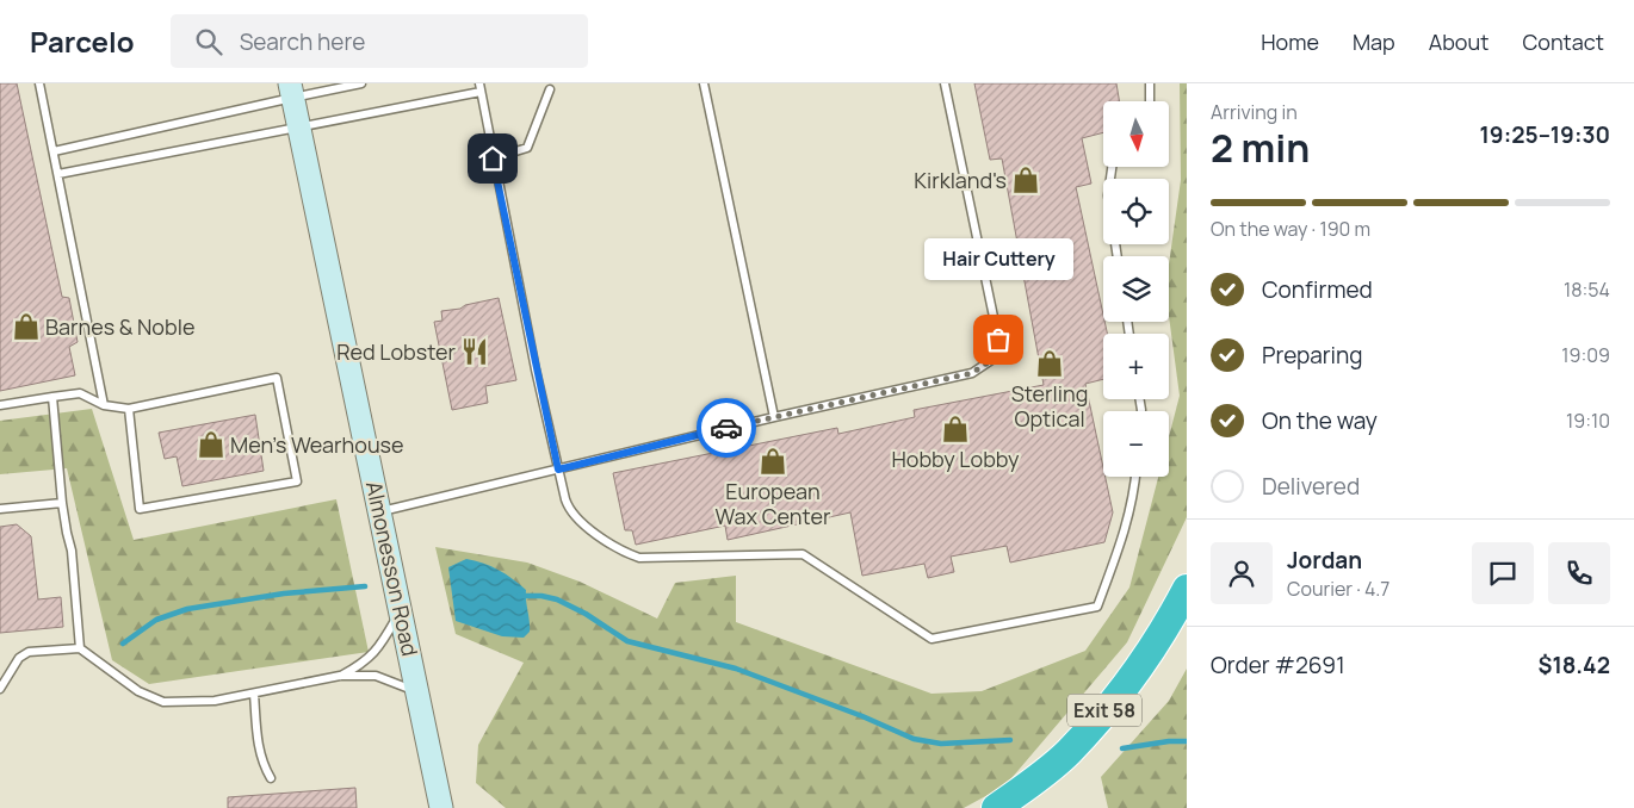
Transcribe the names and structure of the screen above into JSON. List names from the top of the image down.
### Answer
{
  "streets": {
    "highway": ["Exit 58"],
    "street": ["Almonesson Road"]
  },
  "places": {
    "shop": [
      "Kirkland's",
      "Barnes & Noble",
      "Sterling Optical",
      "Hobby Lobby",
      "Men's Wearhouse",
      "European Wax Center"
    ],
    "other": ["Hair Cuttery"],
    "restaurant": ["Red Lobster"]
  },
  "north": "bottom",
  "page": {
    "header": "Parcelo",
    "search": "Search here",
    "nav": [
      "Home",
      "Map",
      "About",
      "Contact"
    ],
    "heading": ["2 min", "Arriving in", "19:25–19:30"],
    "panel": [
      "Jordan",
      "Courier · 4.7",
      "Order #2691",
      "$18.42"
    ],
    "map_buttons": ["+", "−"],
    "bar": "On the way · 190 m",
    "bubble": "Hair Cuttery",
    "list": [
      ["Confirmed", "18:54"],
      ["Preparing", "19:09"],
      ["On the way", "19:10"],
      "Delivered"
    ]
  }
}
